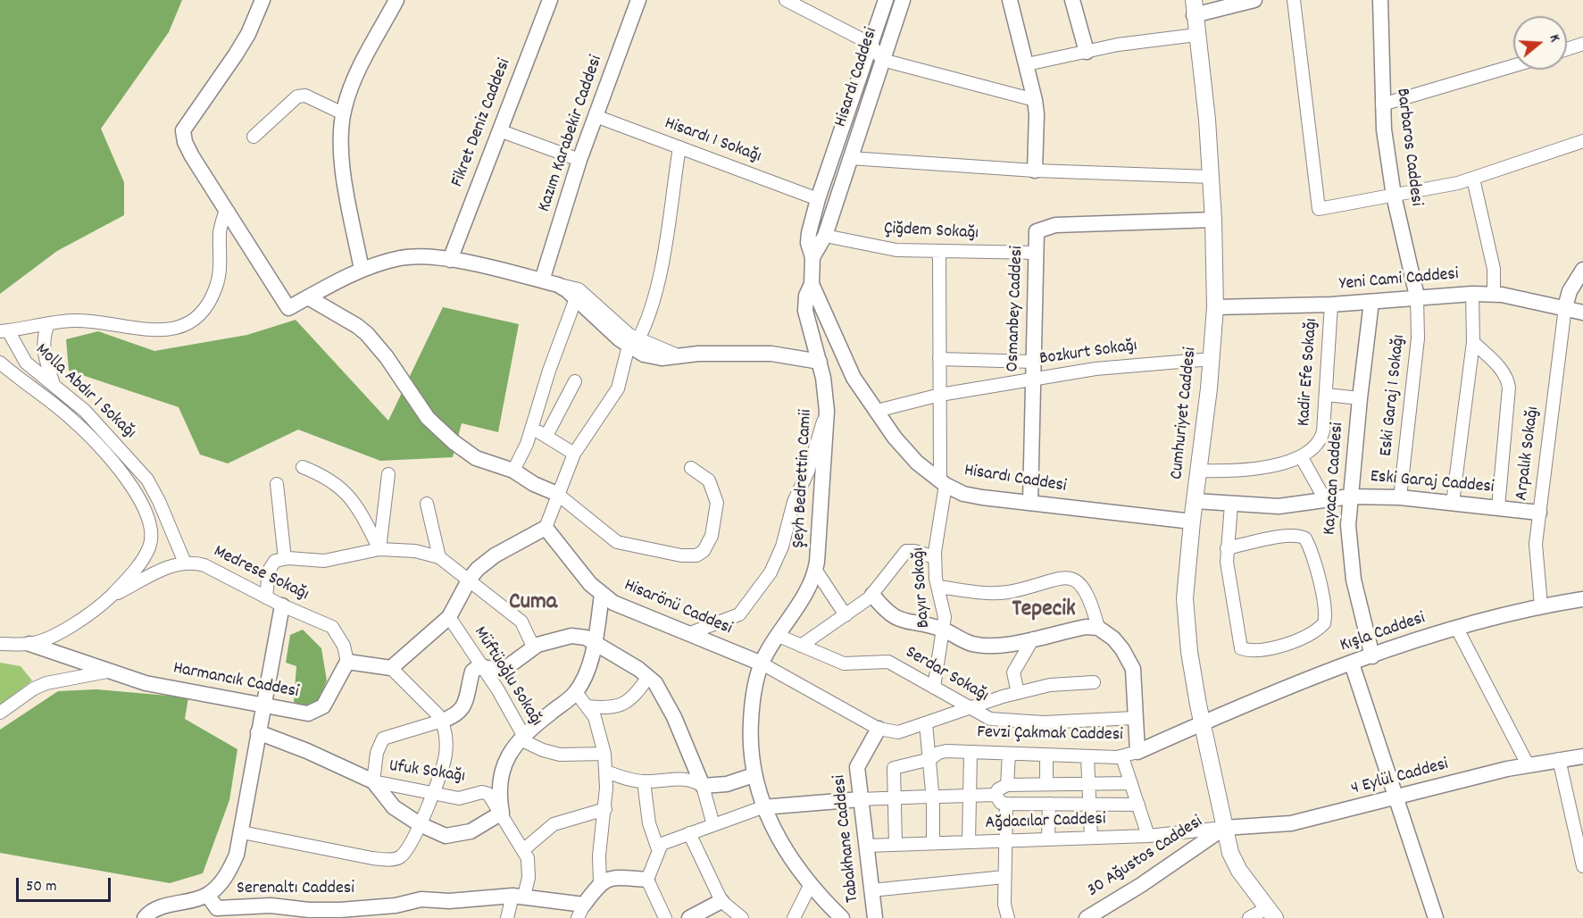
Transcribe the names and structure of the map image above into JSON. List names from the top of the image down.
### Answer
{
  "streets": {
    "main road": ["Cumhuriyet Caddesi"],
    "street": [
      "Hisardı Caddesi",
      "Fikret Deniz Caddesi",
      "Kazım Karabekir Caddesi",
      "Hisardı 1 Sokağı",
      "Barbaros Caddesi",
      "Çiğdem Sokağı",
      "Yeni Cami Caddesi",
      "Osmanbey Caddesi",
      "Bozkurt Sokağı",
      "Kadir Efe Sokağı",
      "Molla Abdır 1 Sokağı",
      "Eski Garaj 1 Sokağı",
      "Arpalık Sokağı",
      "Şeyh Bedrettin Camii",
      "Kayacan Caddesi",
      "Eski Garaj Caddesi",
      "Medrese Sokağı",
      "Bayır Sokağı",
      "Hisarönü Caddesi",
      "Kışla Caddesi",
      "Serdar Sokağı",
      "Müftüoğlu Sokağı",
      "Harmancık Caddesi",
      "Fevzi Çakmak Caddesi",
      "Ufuk Sokağı",
      "4 Eylül Caddesi",
      "Ağdacılar Caddesi",
      "Tabakhane Caddesi",
      "30 Ağustos Caddesi",
      "Serenaltı Caddesi"
    ]
  },
  "crossings": [
    ["Hisardı Caddesi", "Hisardı 1 Sokağı"],
    ["Hisardı Caddesi", "Çiğdem Sokağı"],
    ["Hisardı Caddesi", "Osmanbey Caddesi"],
    ["Hisardı Caddesi", "Bozkurt Sokağı"],
    ["Hisardı Caddesi", "Cumhuriyet Caddesi"],
    ["Hisardı Caddesi", "Şeyh Bedrettin Camii"],
    ["Hisardı Caddesi", "Bayır Sokağı"],
    ["Kazım Karabekir Caddesi", "Hisardı 1 Sokağı"],
    ["Barbaros Caddesi", "Yeni Cami Caddesi"],
    ["Barbaros Caddesi", "Eski Garaj 1 Sokağı"],
    ["Çiğdem Sokağı", "Osmanbey Caddesi"],
    ["Çiğdem Sokağı", "Bayır Sokağı"],
    ["Yeni Cami Caddesi", "Kadir Efe Sokağı"],
    ["Yeni Cami Caddesi", "Eski Garaj 1 Sokağı"],
    ["Yeni Cami Caddesi", "Cumhuriyet Caddesi"],
    ["Yeni Cami Caddesi", "Arpalık Sokağı"],
    ["Yeni Cami Caddesi", "Kayacan Caddesi"],
    ["Osmanbey Caddesi", "Bozkurt Sokağı"],
    ["Osmanbey Caddesi", "Cumhuriyet Caddesi"],
    ["Bozkurt Sokağı", "Cumhuriyet Caddesi"],
    ["Bozkurt Sokağı", "Bayır Sokağı"],
    ["Kadir Efe Sokağı", "Cumhuriyet Caddesi"],
    ["Molla Abdır 1 Sokağı", "Medrese Sokağı"],
    ["Eski Garaj 1 Sokağı", "Eski Garaj Caddesi"],
    ["Cumhuriyet Caddesi", "Eski Garaj Caddesi"],
    ["Cumhuriyet Caddesi", "Kışla Caddesi"],
    ["Cumhuriyet Caddesi", "Fevzi Çakmak Caddesi"],
    ["Cumhuriyet Caddesi", "4 Eylül Caddesi"],
    ["Cumhuriyet Caddesi", "Ağdacılar Caddesi"],
    ["Cumhuriyet Caddesi", "30 Ağustos Caddesi"],
    ["Arpalık Sokağı", "Eski Garaj Caddesi"],
    ["Arpalık Sokağı", "Kışla Caddesi"],
    ["Şeyh Bedrettin Camii", "Hisarönü Caddesi"],
    ["Şeyh Bedrettin Camii", "Serdar Sokağı"],
    ["Kayacan Caddesi", "Eski Garaj Caddesi"],
    ["Kayacan Caddesi", "Kışla Caddesi"],
    ["Medrese Sokağı", "Harmancık Caddesi"],
    ["Medrese Sokağı", "Serenaltı Caddesi"],
    ["Bayır Sokağı", "Serdar Sokağı"],
    ["Kışla Caddesi", "Fevzi Çakmak Caddesi"],
    ["Harmancık Caddesi", "Serenaltı Caddesi"],
    ["Ufuk Sokağı", "Serenaltı Caddesi"],
    ["4 Eylül Caddesi", "Ağdacılar Caddesi"],
    ["4 Eylül Caddesi", "30 Ağustos Caddesi"],
    ["Ağdacılar Caddesi", "Tabakhane Caddesi"],
    ["Ağdacılar Caddesi", "30 Ağustos Caddesi"]
  ],
  "districts": ["Cuma", "Tepecik"],
  "scale_bar": "50 m",
  "north": "right"
}
